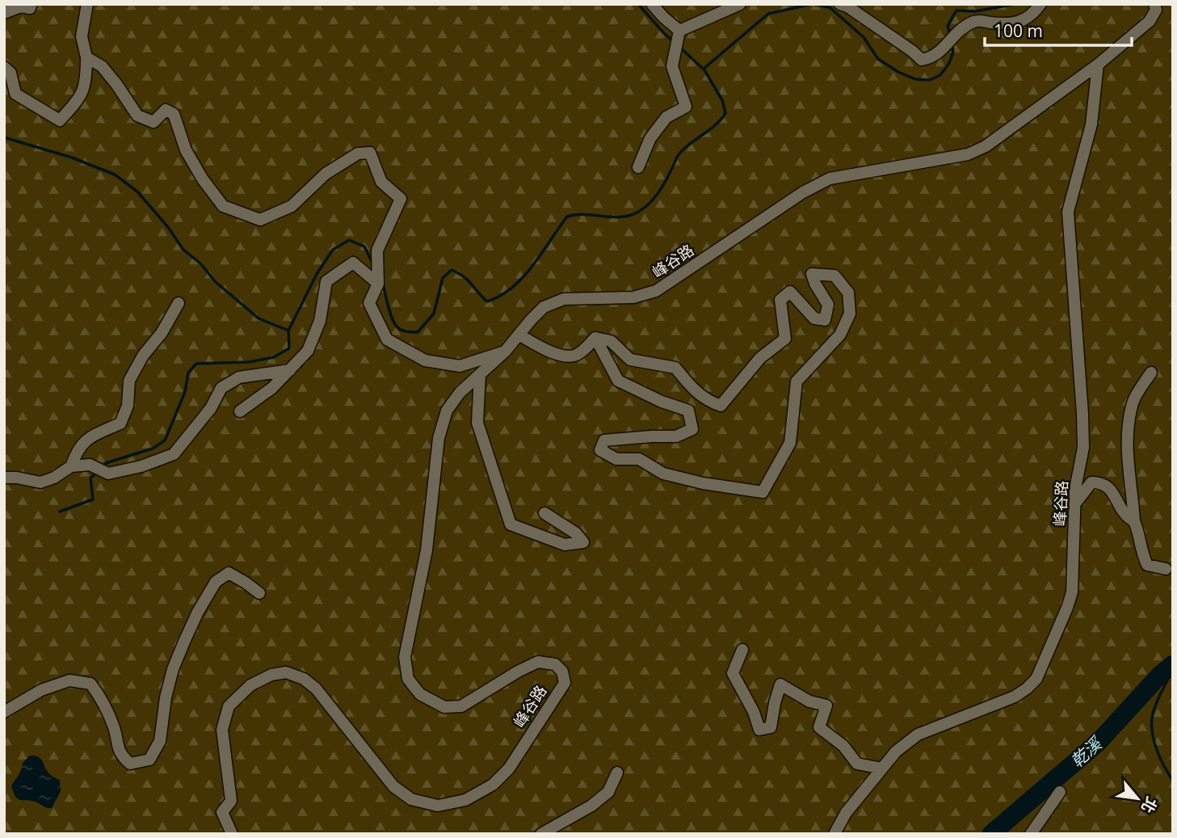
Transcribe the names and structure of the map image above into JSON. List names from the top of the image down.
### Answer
{
  "streets": {
    "street": ["峰谷路"]
  },
  "water": ["乾溪"],
  "scale_bar": "100 m",
  "north": "bottom right"
}
